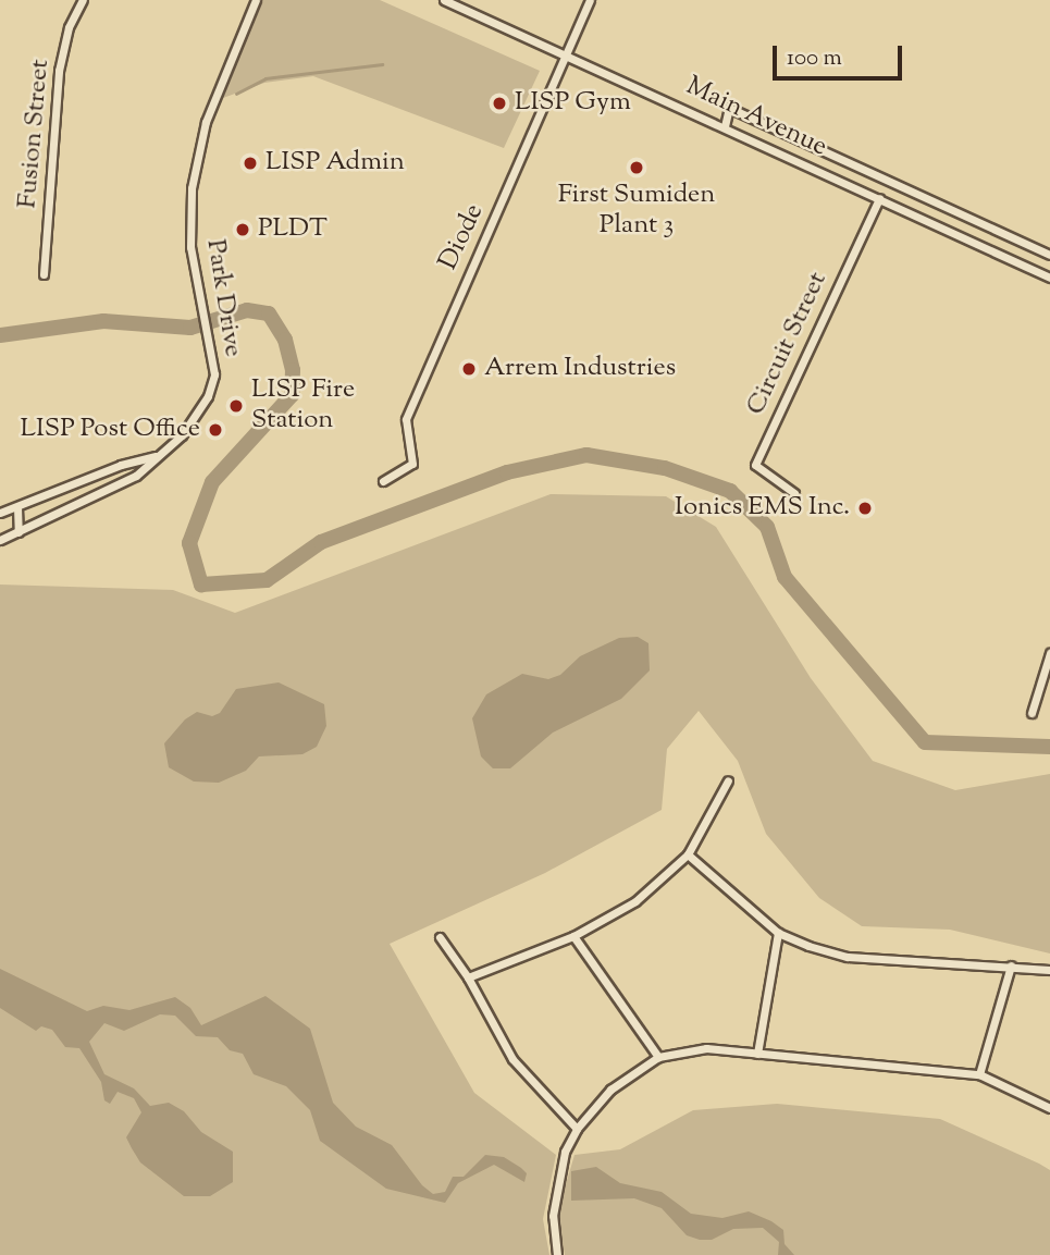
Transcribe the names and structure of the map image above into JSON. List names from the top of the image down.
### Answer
{
  "streets": {
    "street": [
      "Main Avenue",
      "Fusion Street",
      "Diode",
      "Park Drive",
      "Circuit Street"
    ]
  },
  "crossings": [
    ["Main Avenue", "Diode"],
    ["Main Avenue", "Circuit Street"]
  ],
  "places": [
    "LISP Gym",
    "LISP Admin",
    "First Sumiden Plant 3",
    "PLDT",
    "Arrem Industries",
    "LISP Fire Station",
    "LISP Post Office",
    "Ionics EMS Inc."
  ],
  "scale_bar": "100 m"
}
